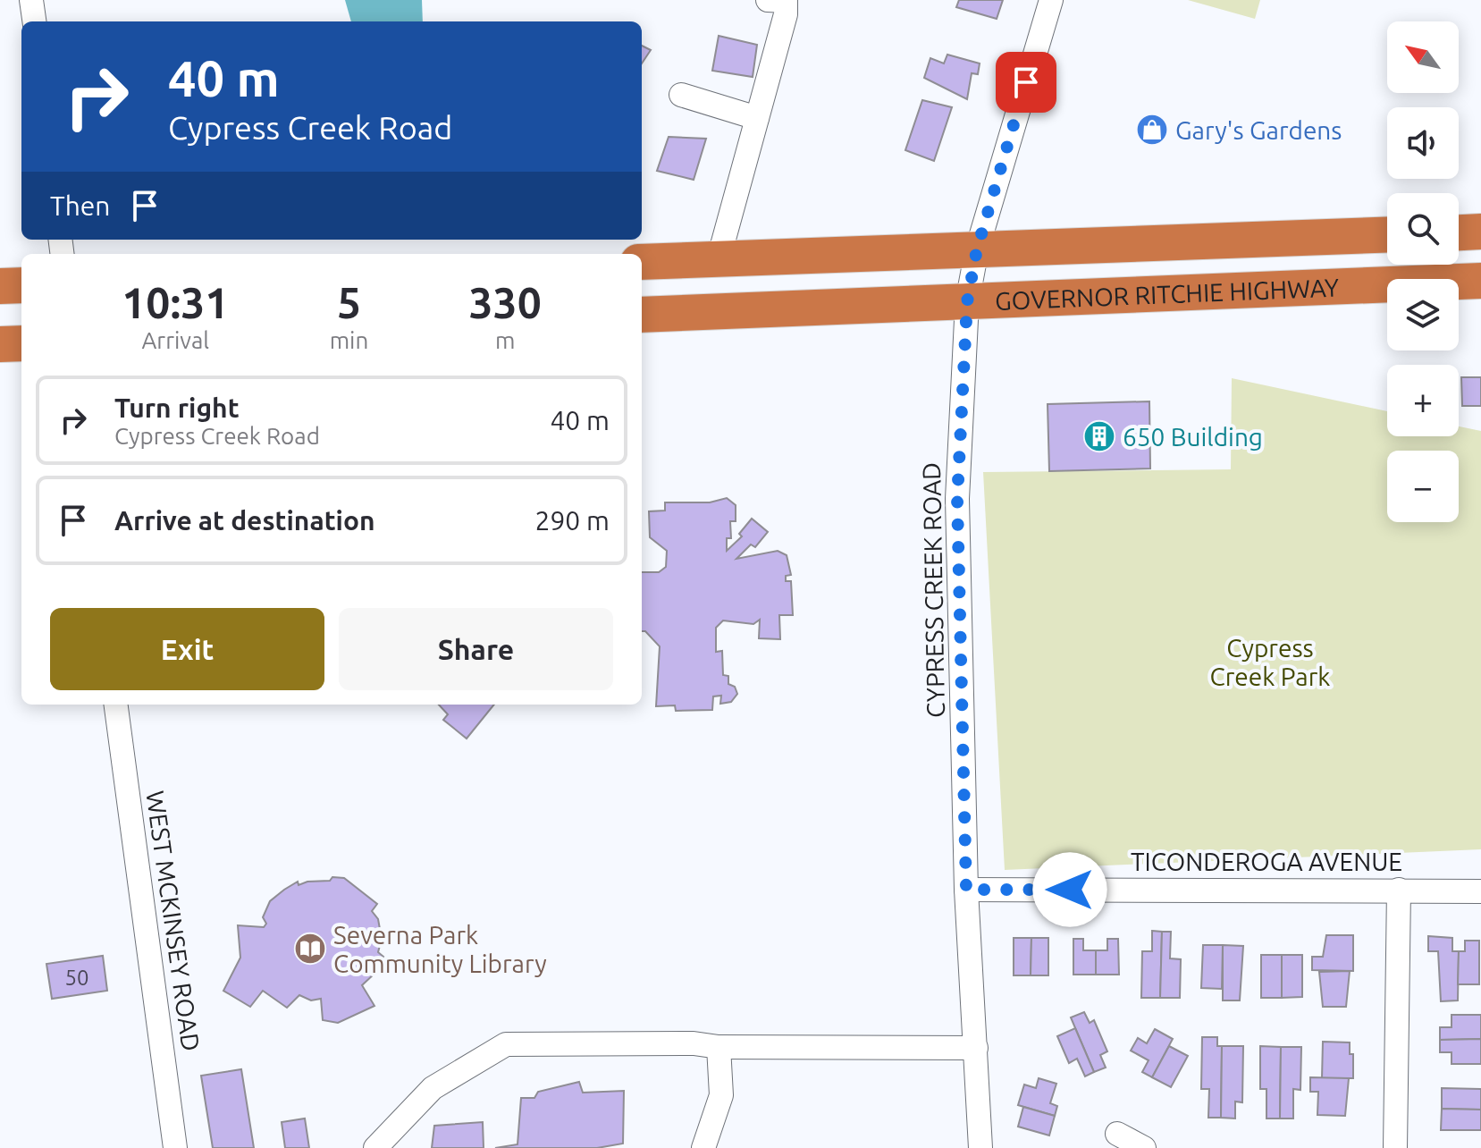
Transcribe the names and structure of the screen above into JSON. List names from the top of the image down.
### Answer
{
  "streets": {
    "highway": ["GOVERNOR RITCHIE HIGHWAY"],
    "street": ["CYPRESS CREEK ROAD", "TICONDEROGA AVENUE", "WEST MCKINSEY ROAD"]
  },
  "crossings": [
    ["GOVERNOR RITCHIE HIGHWAY", "CYPRESS CREEK ROAD"],
    ["CYPRESS CREEK ROAD", "TICONDEROGA AVENUE"]
  ],
  "parks": ["Cypress Creek Park"],
  "places": {
    "shop": ["Gary's Gardens"],
    "building": ["650 Building"],
    "library": ["Severna Park Community Library"]
  },
  "house_numbers": ["50"],
  "north": "top left",
  "page": {
    "map_buttons": ["+", "−"],
    "turn": ["40 m", "Cypress Creek Road"],
    "then": "Then",
    "eta": [
      "10:31",
      "Arrival",
      "5",
      "min",
      "330",
      "m"
    ],
    "list": [
      {
        "name": "Turn right",
        "note": "Cypress Creek Road",
        "value": "40 m"
      },
      {
        "name": "Arrive at destination",
        "value": "290 m"
      }
    ],
    "buttons": ["Exit", "Share"]
  }
}
